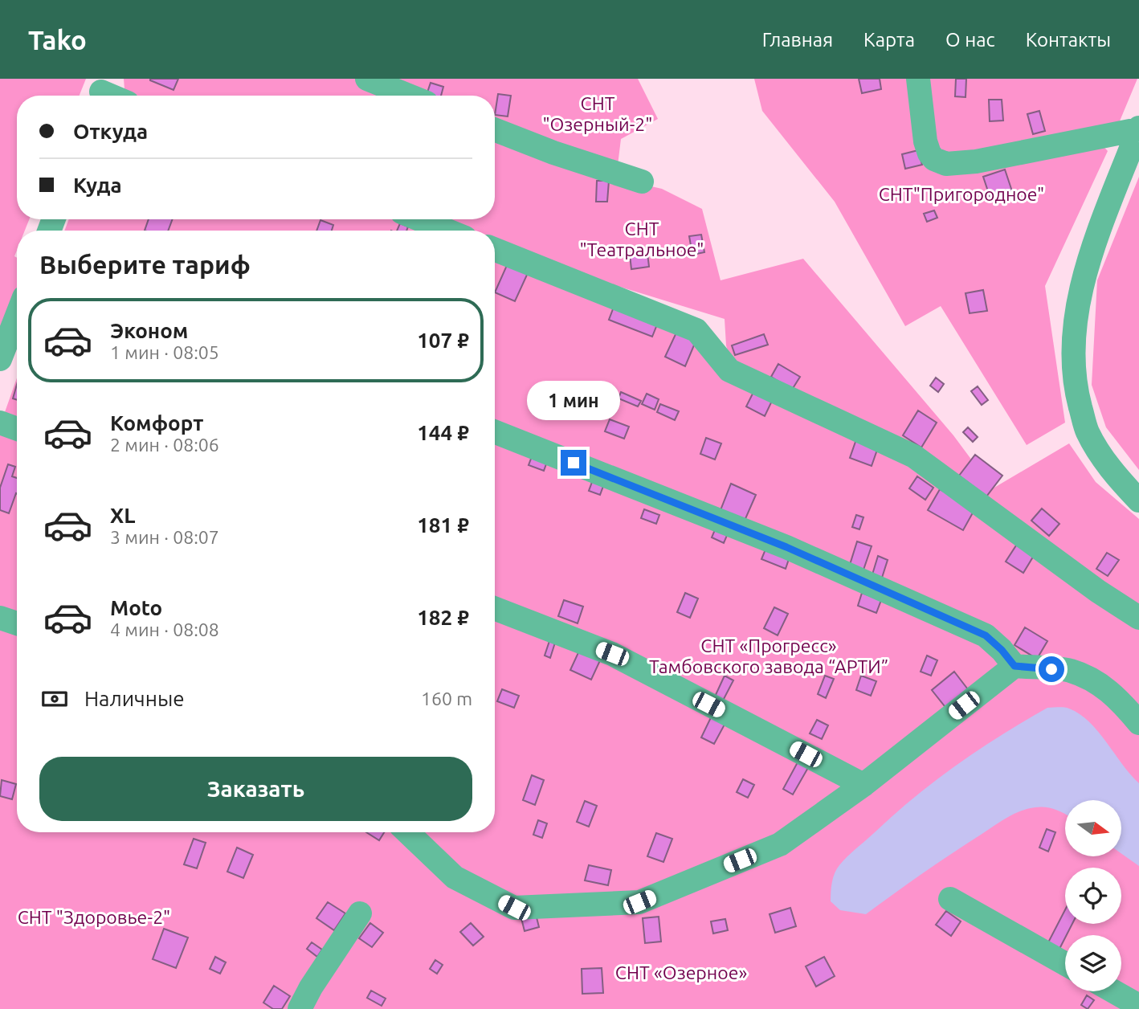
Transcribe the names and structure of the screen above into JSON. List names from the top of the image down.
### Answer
{
  "parks": [
    "СНТ \"Озерный-2\"",
    "СНТ\"Пригородное\"",
    "СНТ \"Театральное\"",
    "СНТ «Прогресс» Тамбовского завода “АРТИ”",
    "СНТ \"Здоровье-2\"",
    "СНТ «Озерное»"
  ],
  "north": "right",
  "page": {
    "header": "Tako",
    "nav": [
      "Главная",
      "Карта",
      "О нас",
      "Контакты"
    ],
    "banner": ["Откуда", "Куда"],
    "heading": "Выберите тариф",
    "list": [
      {
        "name": "Эконом",
        "note": "1 мин · 08:05",
        "value": "107 ₽"
      },
      {
        "name": "Комфорт",
        "note": "2 мин · 08:06",
        "value": "144 ₽"
      },
      {
        "name": "XL",
        "note": "3 мин · 08:07",
        "value": "181 ₽"
      },
      {
        "name": "Moto",
        "note": "4 мин · 08:08",
        "value": "182 ₽"
      }
    ],
    "bubble": "1 мин",
    "pay": ["Наличные", "160 m"],
    "buttons": "Заказать"
  }
}
